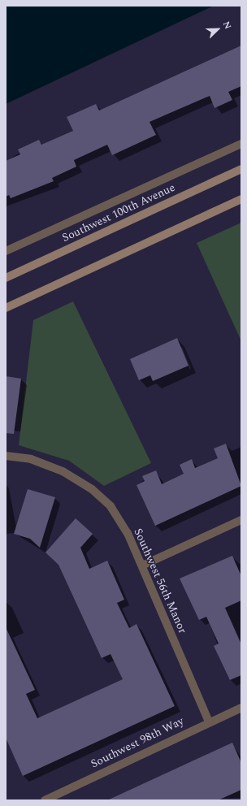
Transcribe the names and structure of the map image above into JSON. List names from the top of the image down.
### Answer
{
  "streets": {
    "main road": ["Southwest 100th Avenue"],
    "street": ["Southwest 56th Manor", "Southwest 98th Way"]
  },
  "crossings": [
    ["Southwest 56th Manor", "Southwest 98th Way"]
  ],
  "north": "top right"
}
